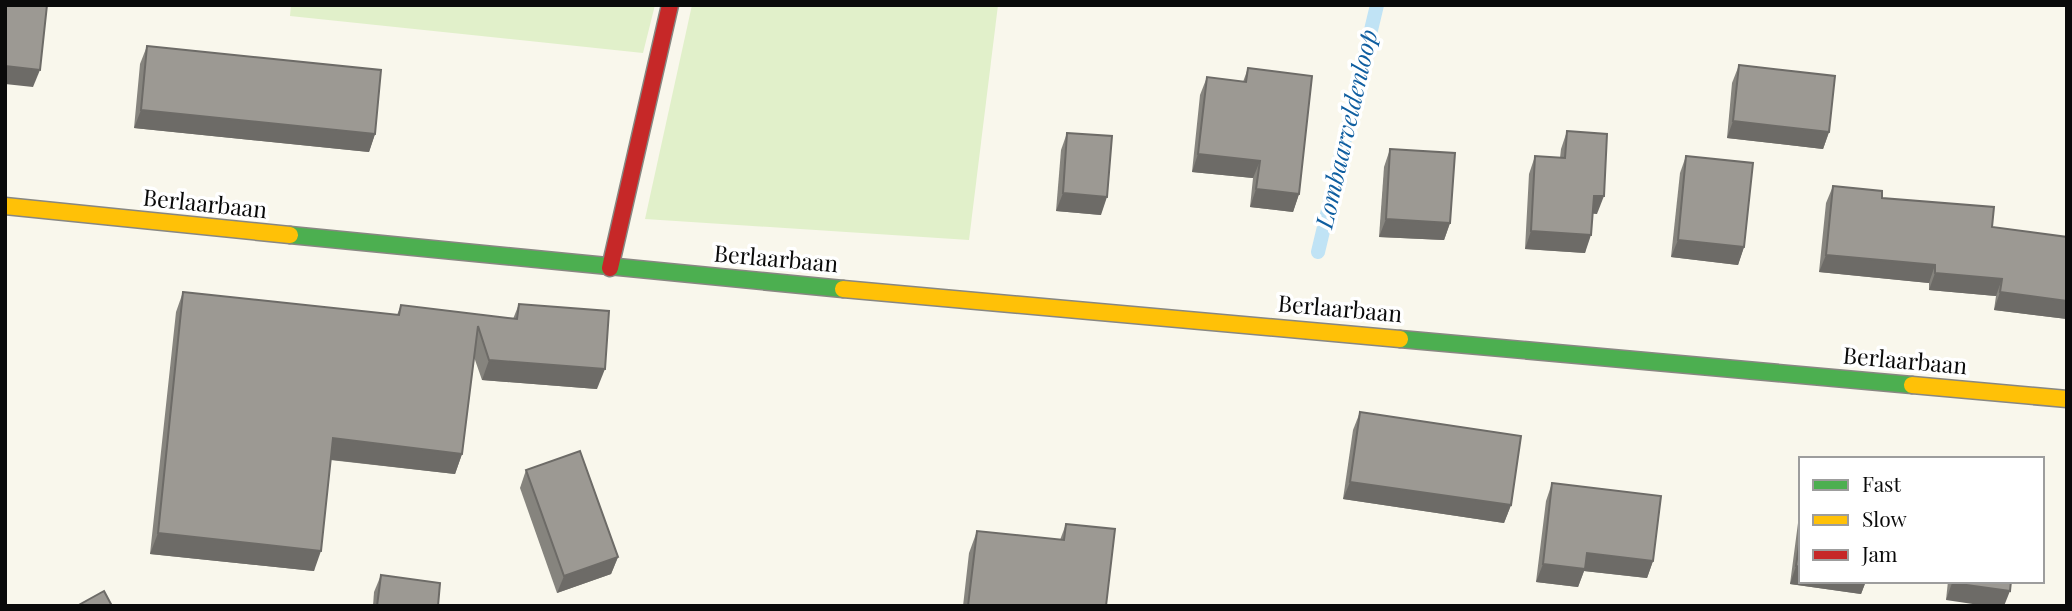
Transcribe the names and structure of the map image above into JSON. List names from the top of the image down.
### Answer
{
  "streets": {
    "street": ["Berlaarbaan"]
  },
  "water": ["Lombaarveldenloop"],
  "legend": ["Fast", "Slow", "Jam"]
}
